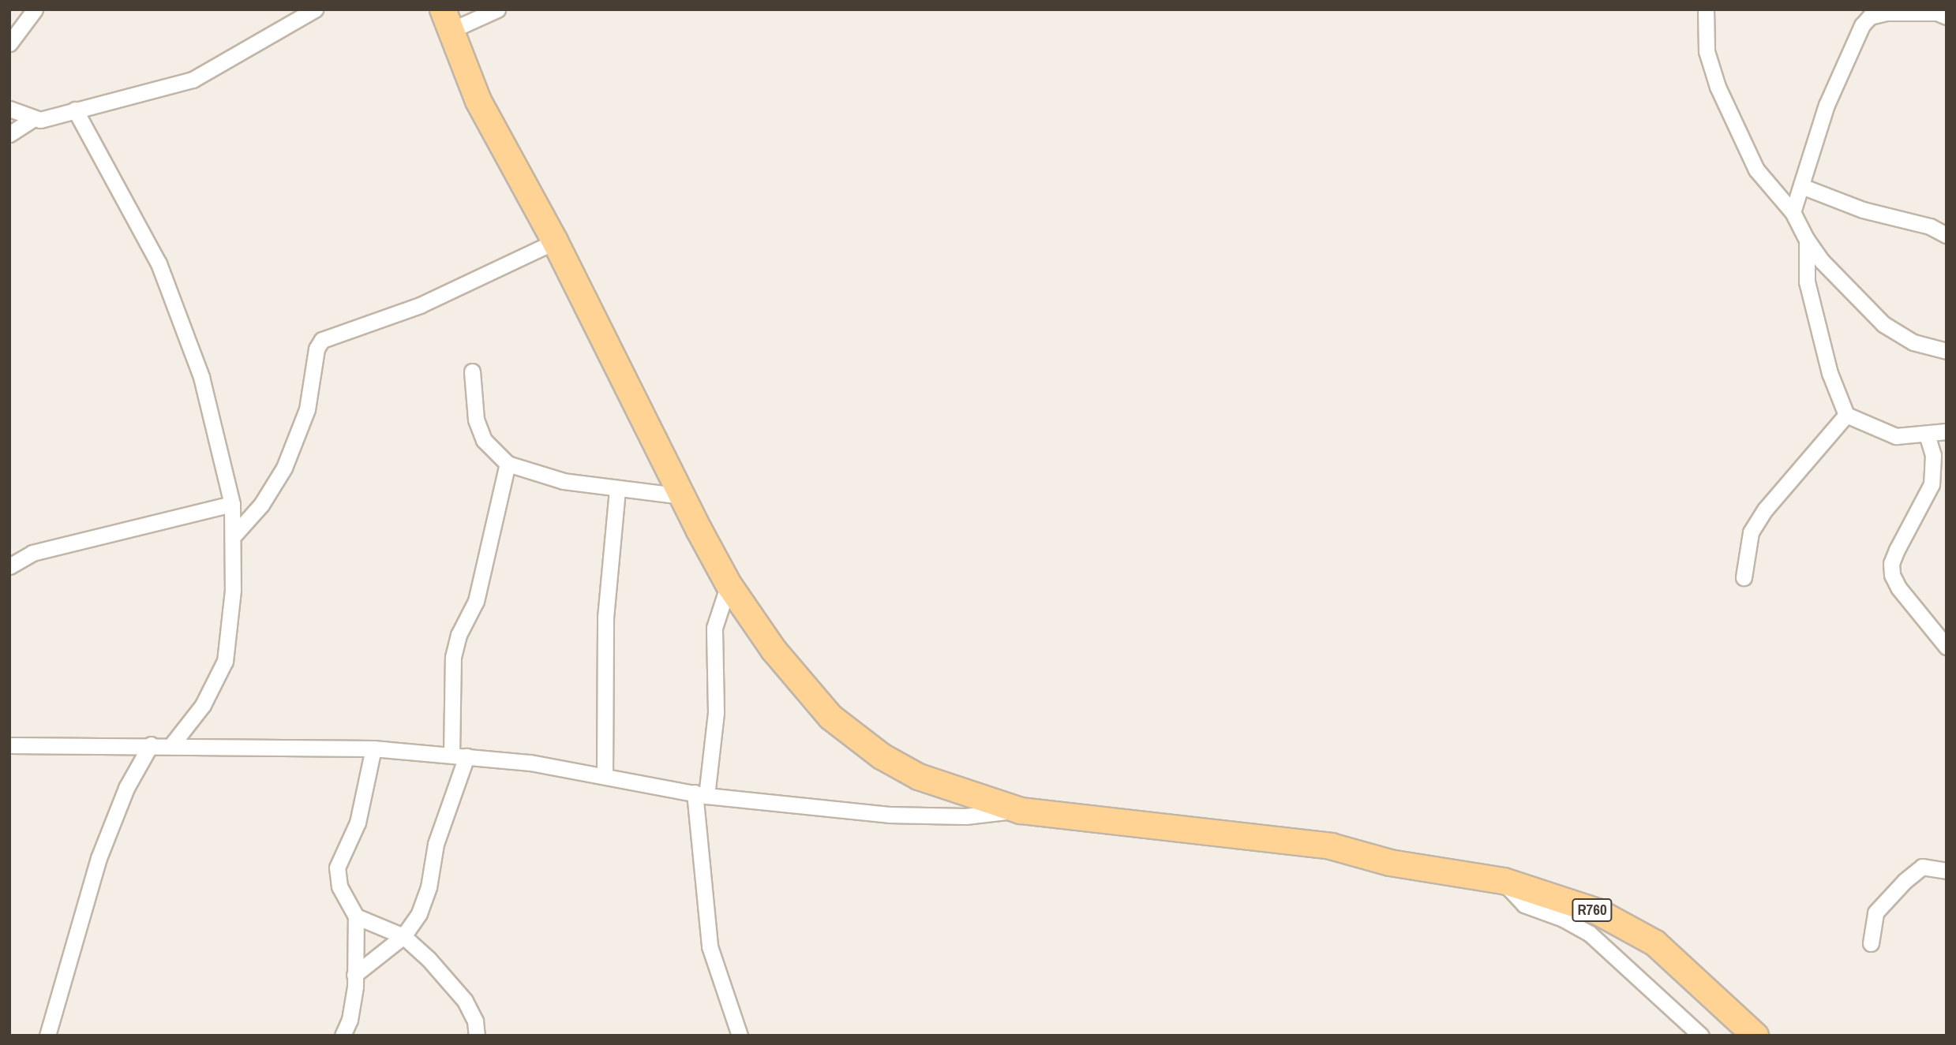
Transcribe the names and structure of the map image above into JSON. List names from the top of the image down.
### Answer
{
  "streets": {
    "main road": ["R760"]
  }
}
